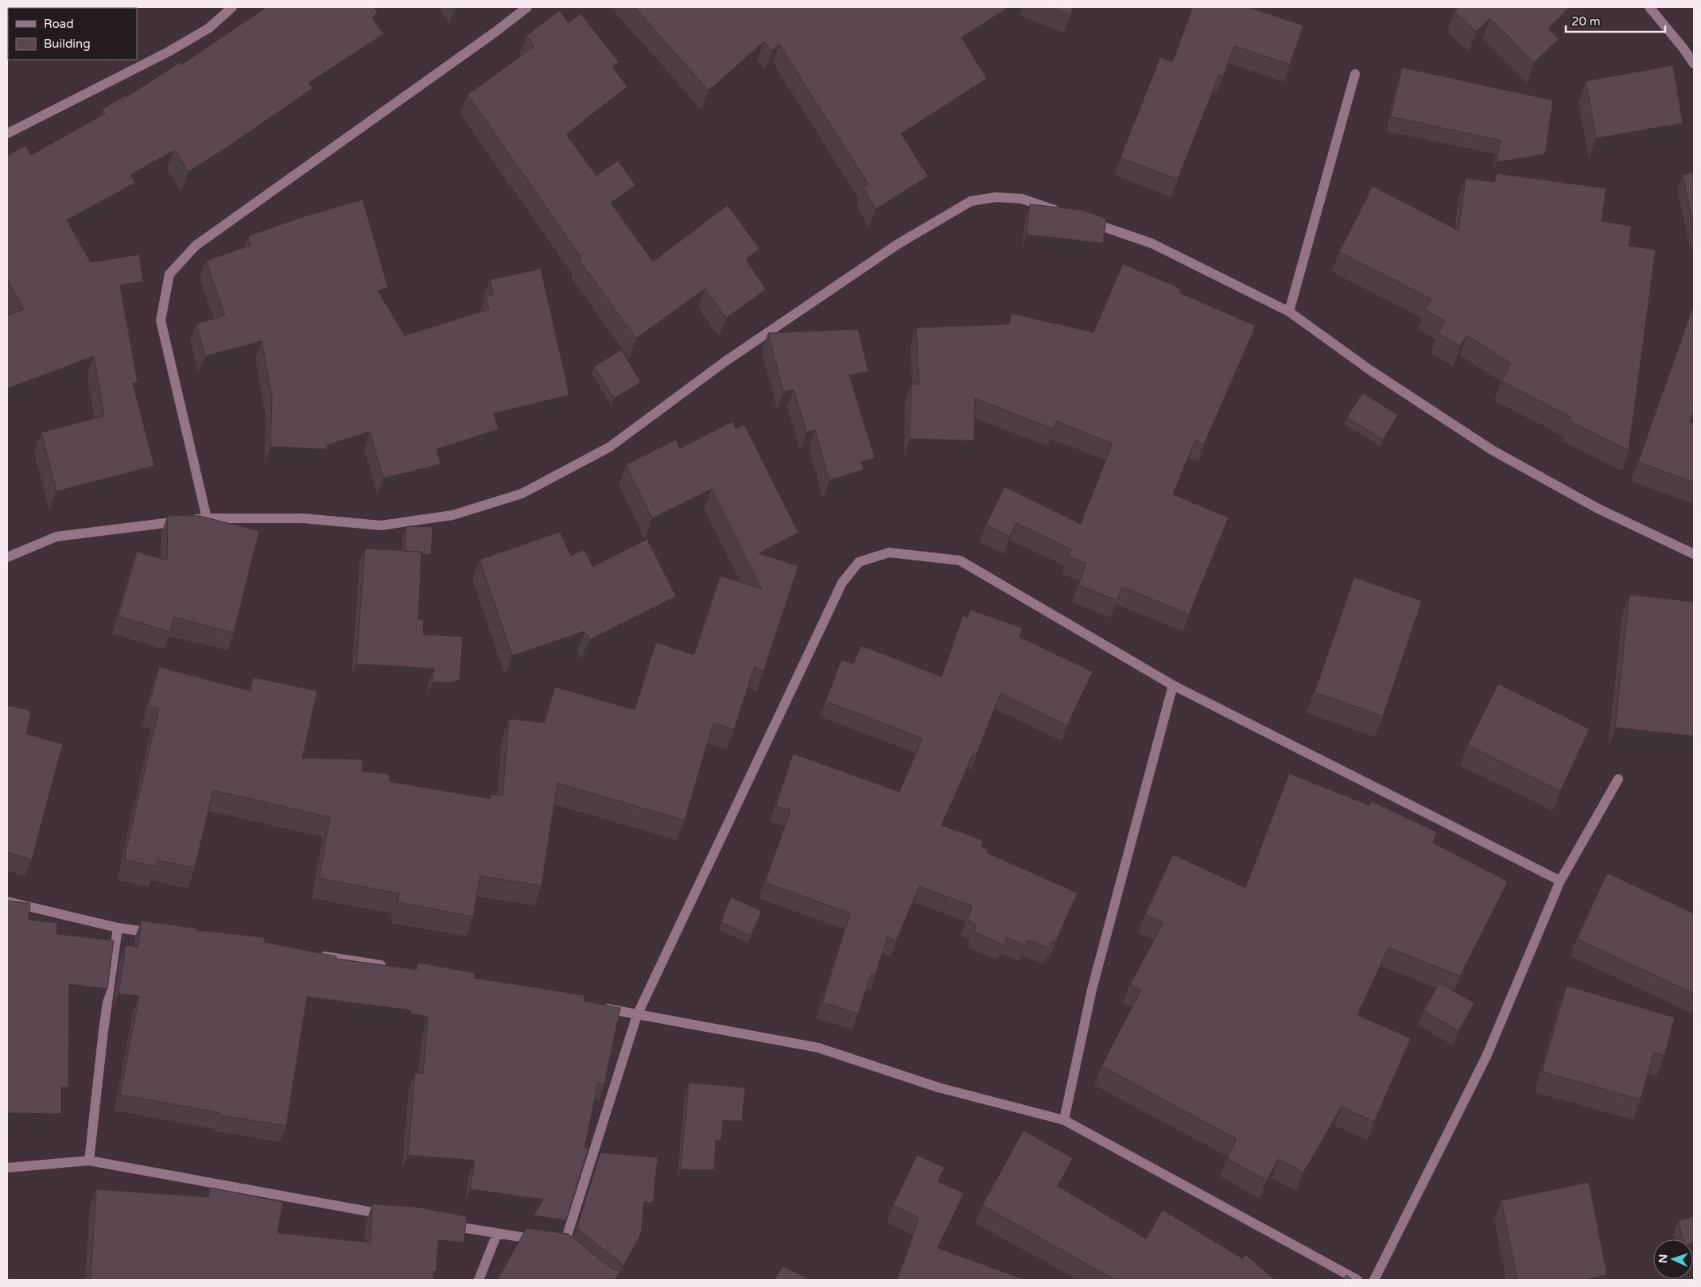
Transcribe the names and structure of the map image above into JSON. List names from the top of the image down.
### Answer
{
  "legend": ["Road", "Building"],
  "scale_bar": "20 m",
  "north": "left"
}
